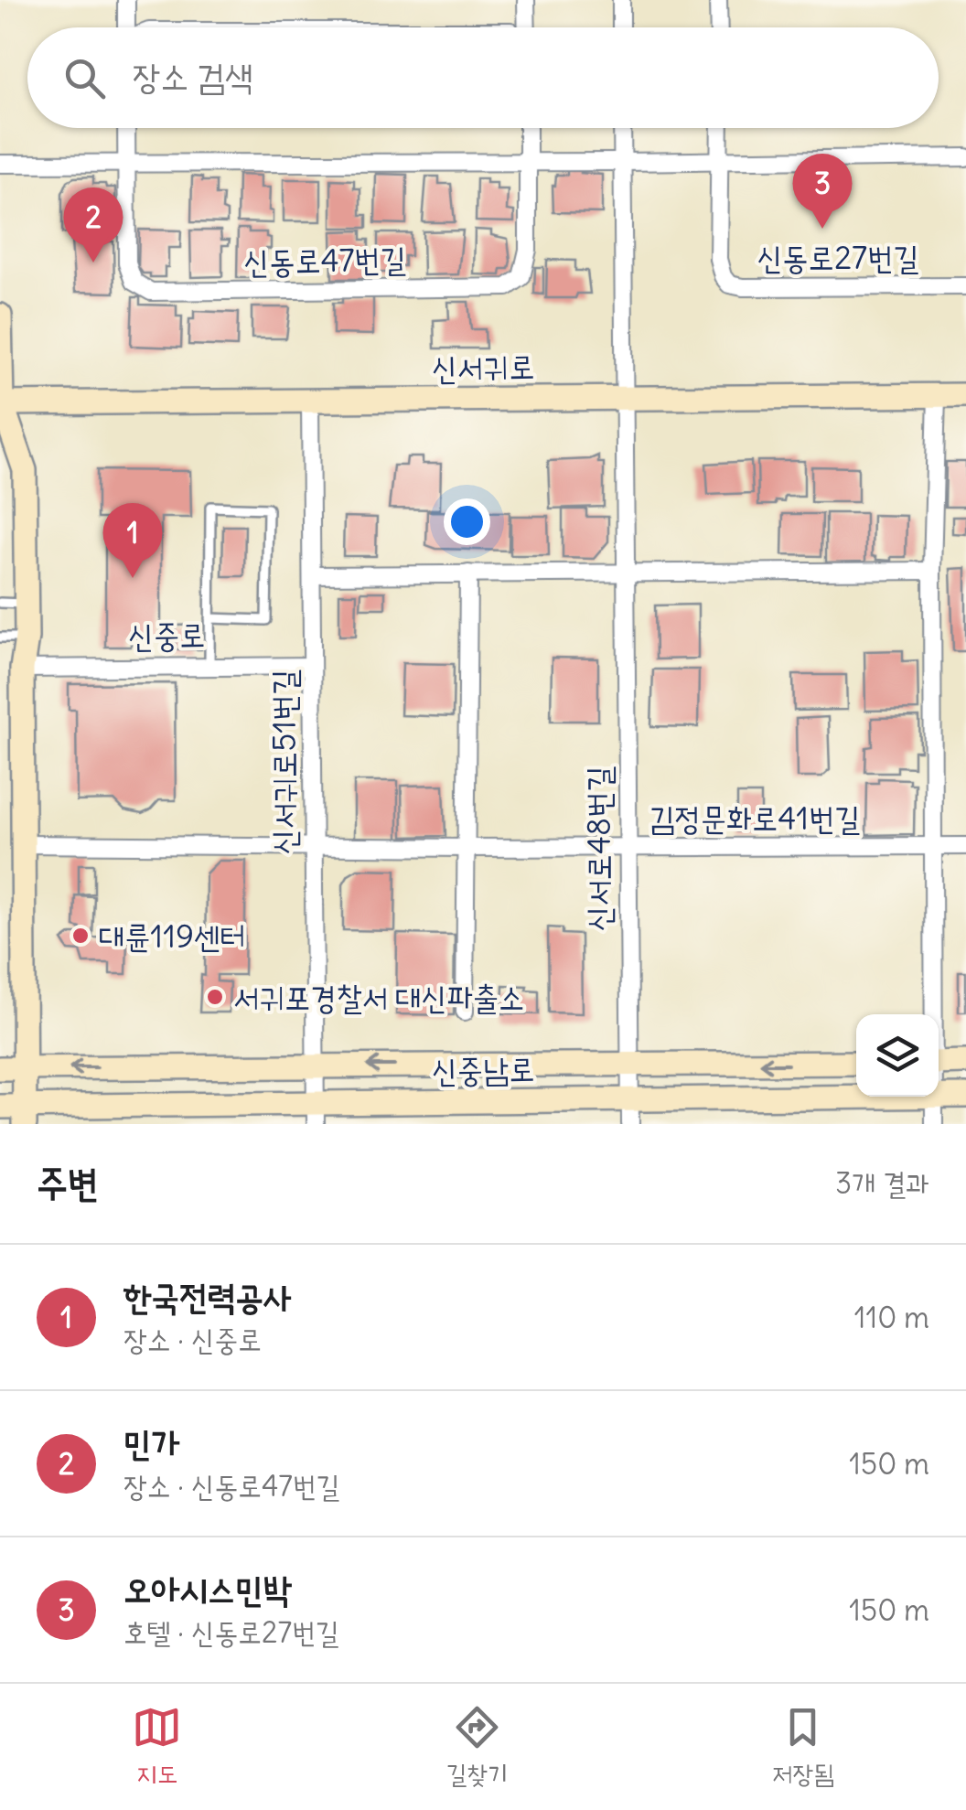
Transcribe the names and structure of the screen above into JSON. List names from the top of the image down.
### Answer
{
  "streets": {
    "street": [
      "신동로27번길",
      "신동로47번길",
      "신서귀로",
      "신중로",
      "신서귀로51번길",
      "김정문화로41번길",
      "신서로48번길",
      "신중남로"
    ]
  },
  "crossings": [
    ["신서귀로", "신서귀로51번길"],
    ["신서귀로", "신서로48번길"],
    ["신중로", "신서귀로51번길"],
    ["신서귀로51번길", "김정문화로41번길"],
    ["신서귀로51번길", "신중남로"],
    ["김정문화로41번길", "신서로48번길"],
    ["신서로48번길", "신중남로"]
  ],
  "places": ["대륜119센터", "서귀포경찰서 대신파출소"],
  "page": {
    "search": "장소 검색",
    "pins": ["3", "2", "1"],
    "heading": ["주변", "3개 결과"],
    "list": [
      {
        "mark": "1",
        "name": "한국전력공사",
        "note": "장소 · 신중로",
        "value": "110 m"
      },
      {
        "mark": "2",
        "name": "민가",
        "note": "장소 · 신동로47번길",
        "value": "150 m"
      },
      {
        "mark": "3",
        "name": "오아시스민박",
        "note": "호텔 · 신동로27번길",
        "value": "150 m"
      }
    ],
    "nav": ["지도", "길찾기", "저장됨"]
  }
}
